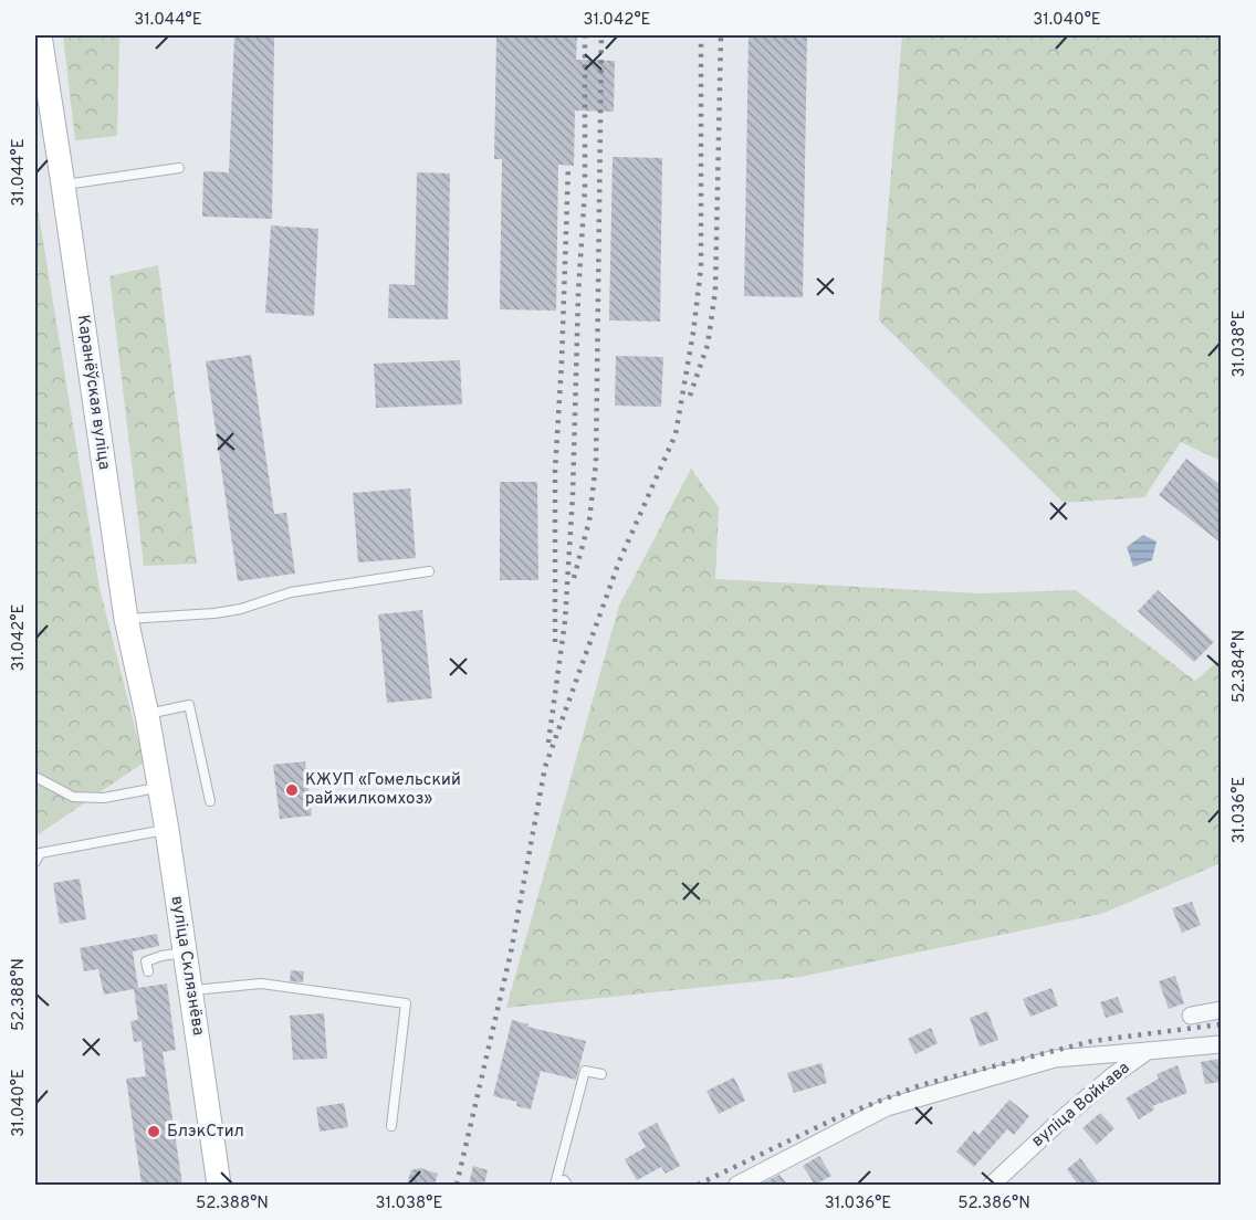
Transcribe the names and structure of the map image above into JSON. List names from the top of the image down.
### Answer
{
  "streets": {
    "main road": ["Каранёўская вуліца", "вуліца Склязнёва"],
    "street": ["вуліца Войкава"]
  },
  "crossings": [
    ["Каранёўская вуліца", "вуліца Склязнёва"]
  ],
  "places": ["КЖУП «Гомельский райжилкомхоз»", "БлэкСтил"],
  "coordinates": [
    "31.044°E",
    "31.042°E",
    "31.040°E",
    "31.038°E",
    "52.384°N",
    "31.036°E",
    "52.388°N",
    "52.386°N"
  ]
}
